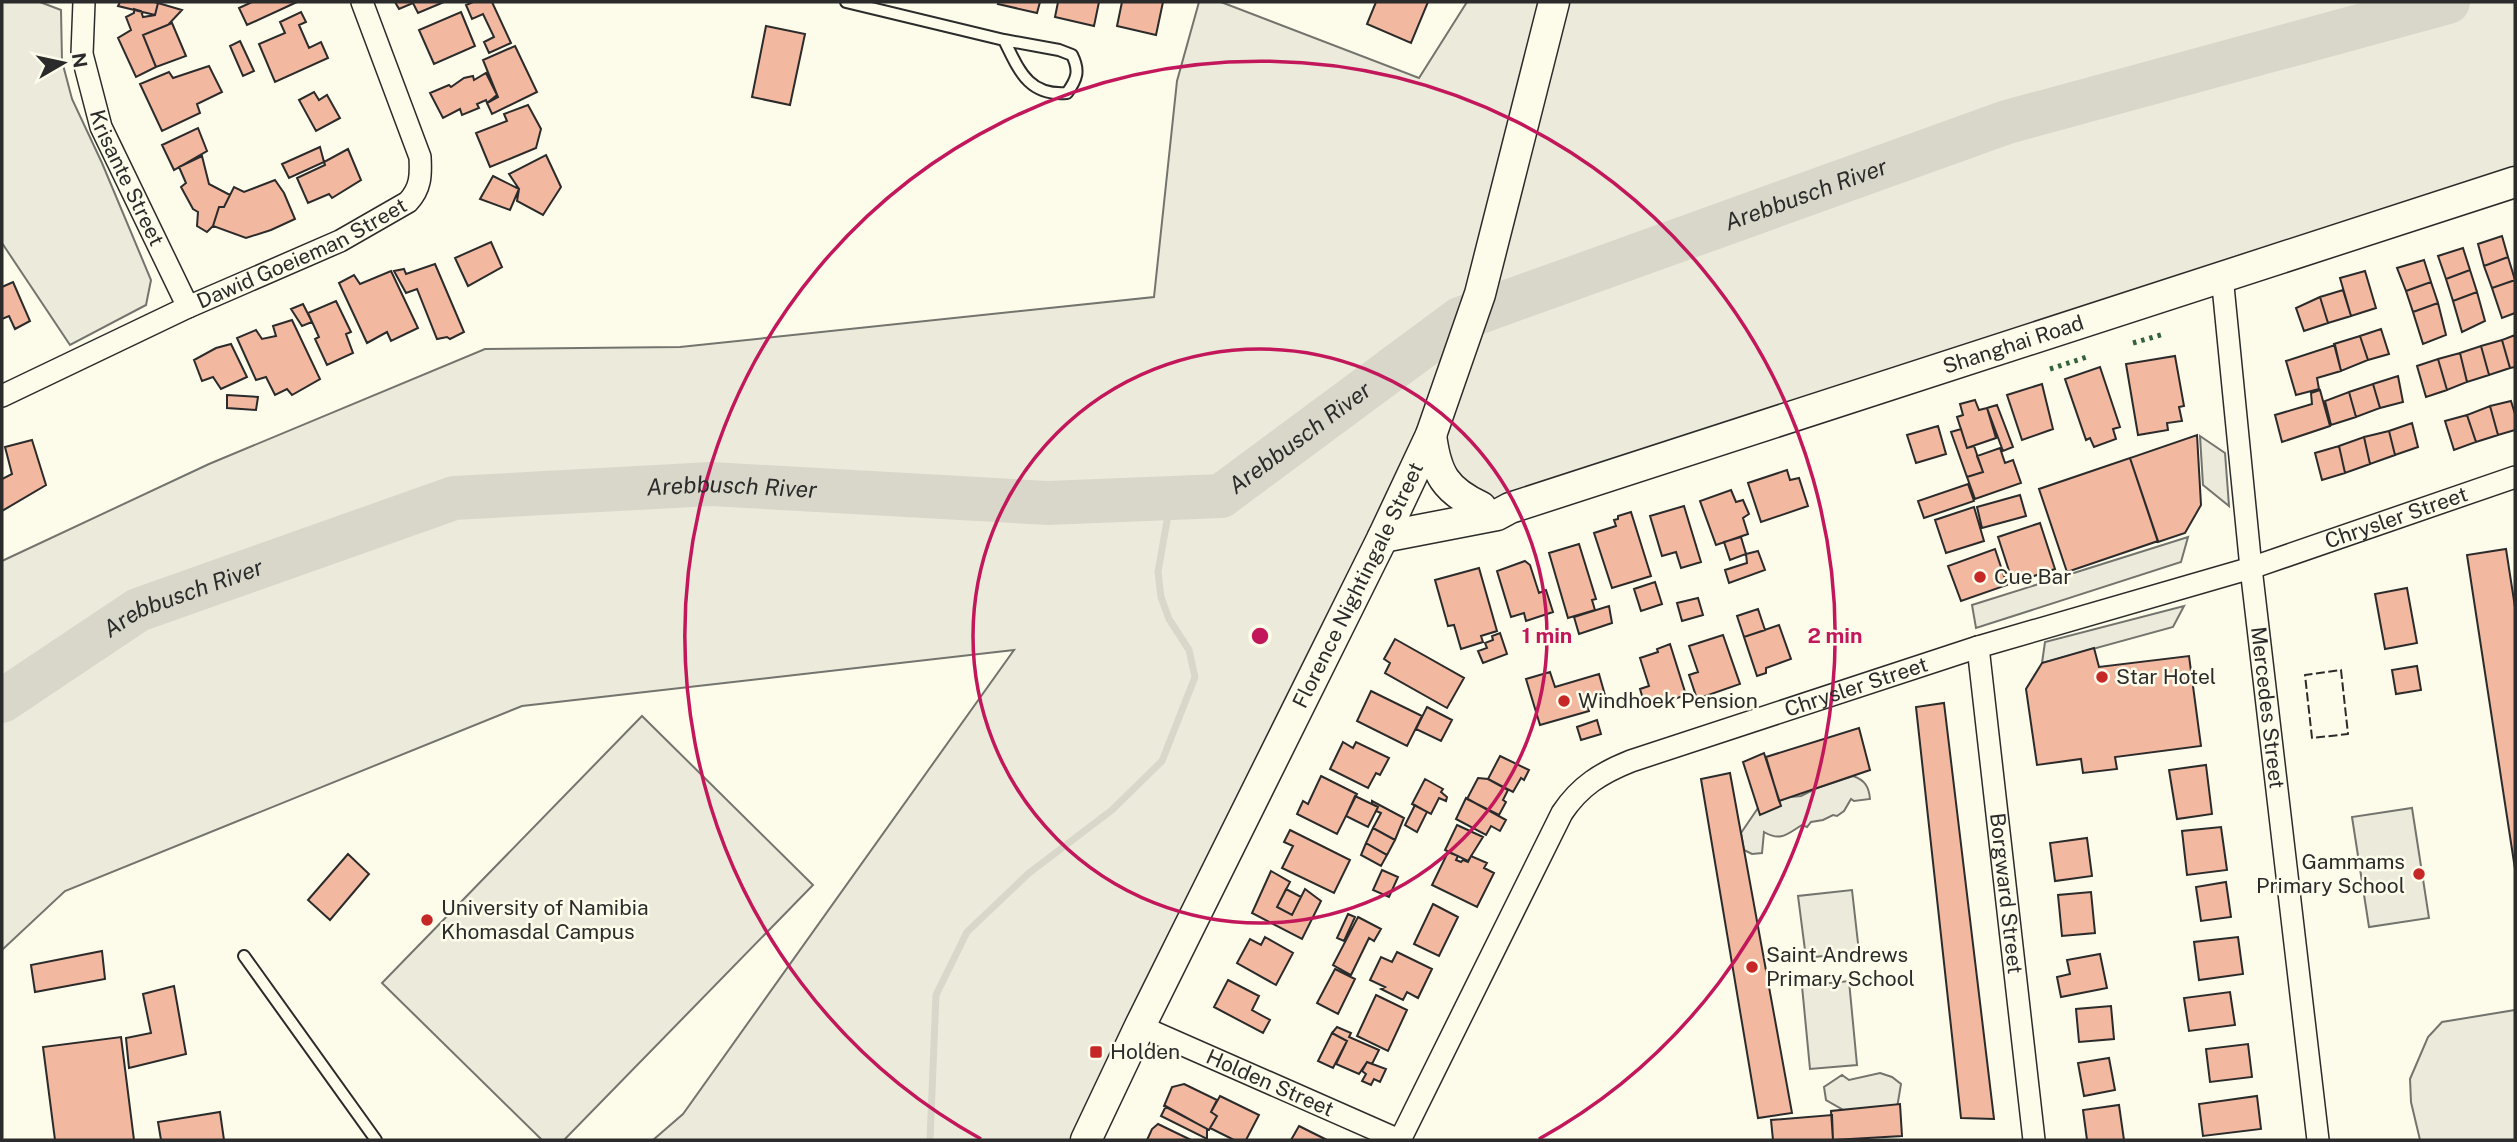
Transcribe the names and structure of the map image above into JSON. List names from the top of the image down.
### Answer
{
  "streets": {
    "main road": ["Shanghai Road", "Florence Nightingale Street"],
    "street": [
      "Krisante Street",
      "Dawid Goeieman Street",
      "Chrysler Street",
      "Mercedes Street",
      "Borgward Street",
      "Holden Street"
    ]
  },
  "crossings": [
    ["Krisante Street", "Dawid Goeieman Street"],
    ["Shanghai Road", "Florence Nightingale Street"],
    ["Shanghai Road", "Mercedes Street"],
    ["Chrysler Street", "Mercedes Street"],
    ["Chrysler Street", "Borgward Street"],
    ["Chrysler Street", "Holden Street"],
    ["Florence Nightingale Street", "Holden Street"]
  ],
  "water": ["Arebbusch River"],
  "places": {
    "other": [
      "Cue Bar",
      "Star Hotel",
      "Windhoek Pension",
      "Gammams Primary School",
      "University of Namibia Khomasdal Campus",
      "Saint Andrews Primary School"
    ],
    "transit": ["Holden"]
  },
  "north": "right",
  "rings": ["1 min", "2 min"]
}
